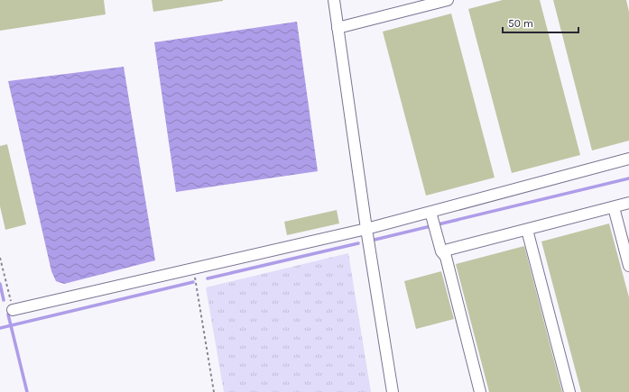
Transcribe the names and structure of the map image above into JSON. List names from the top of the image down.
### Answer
{
  "scale_bar": "50 m"
}
